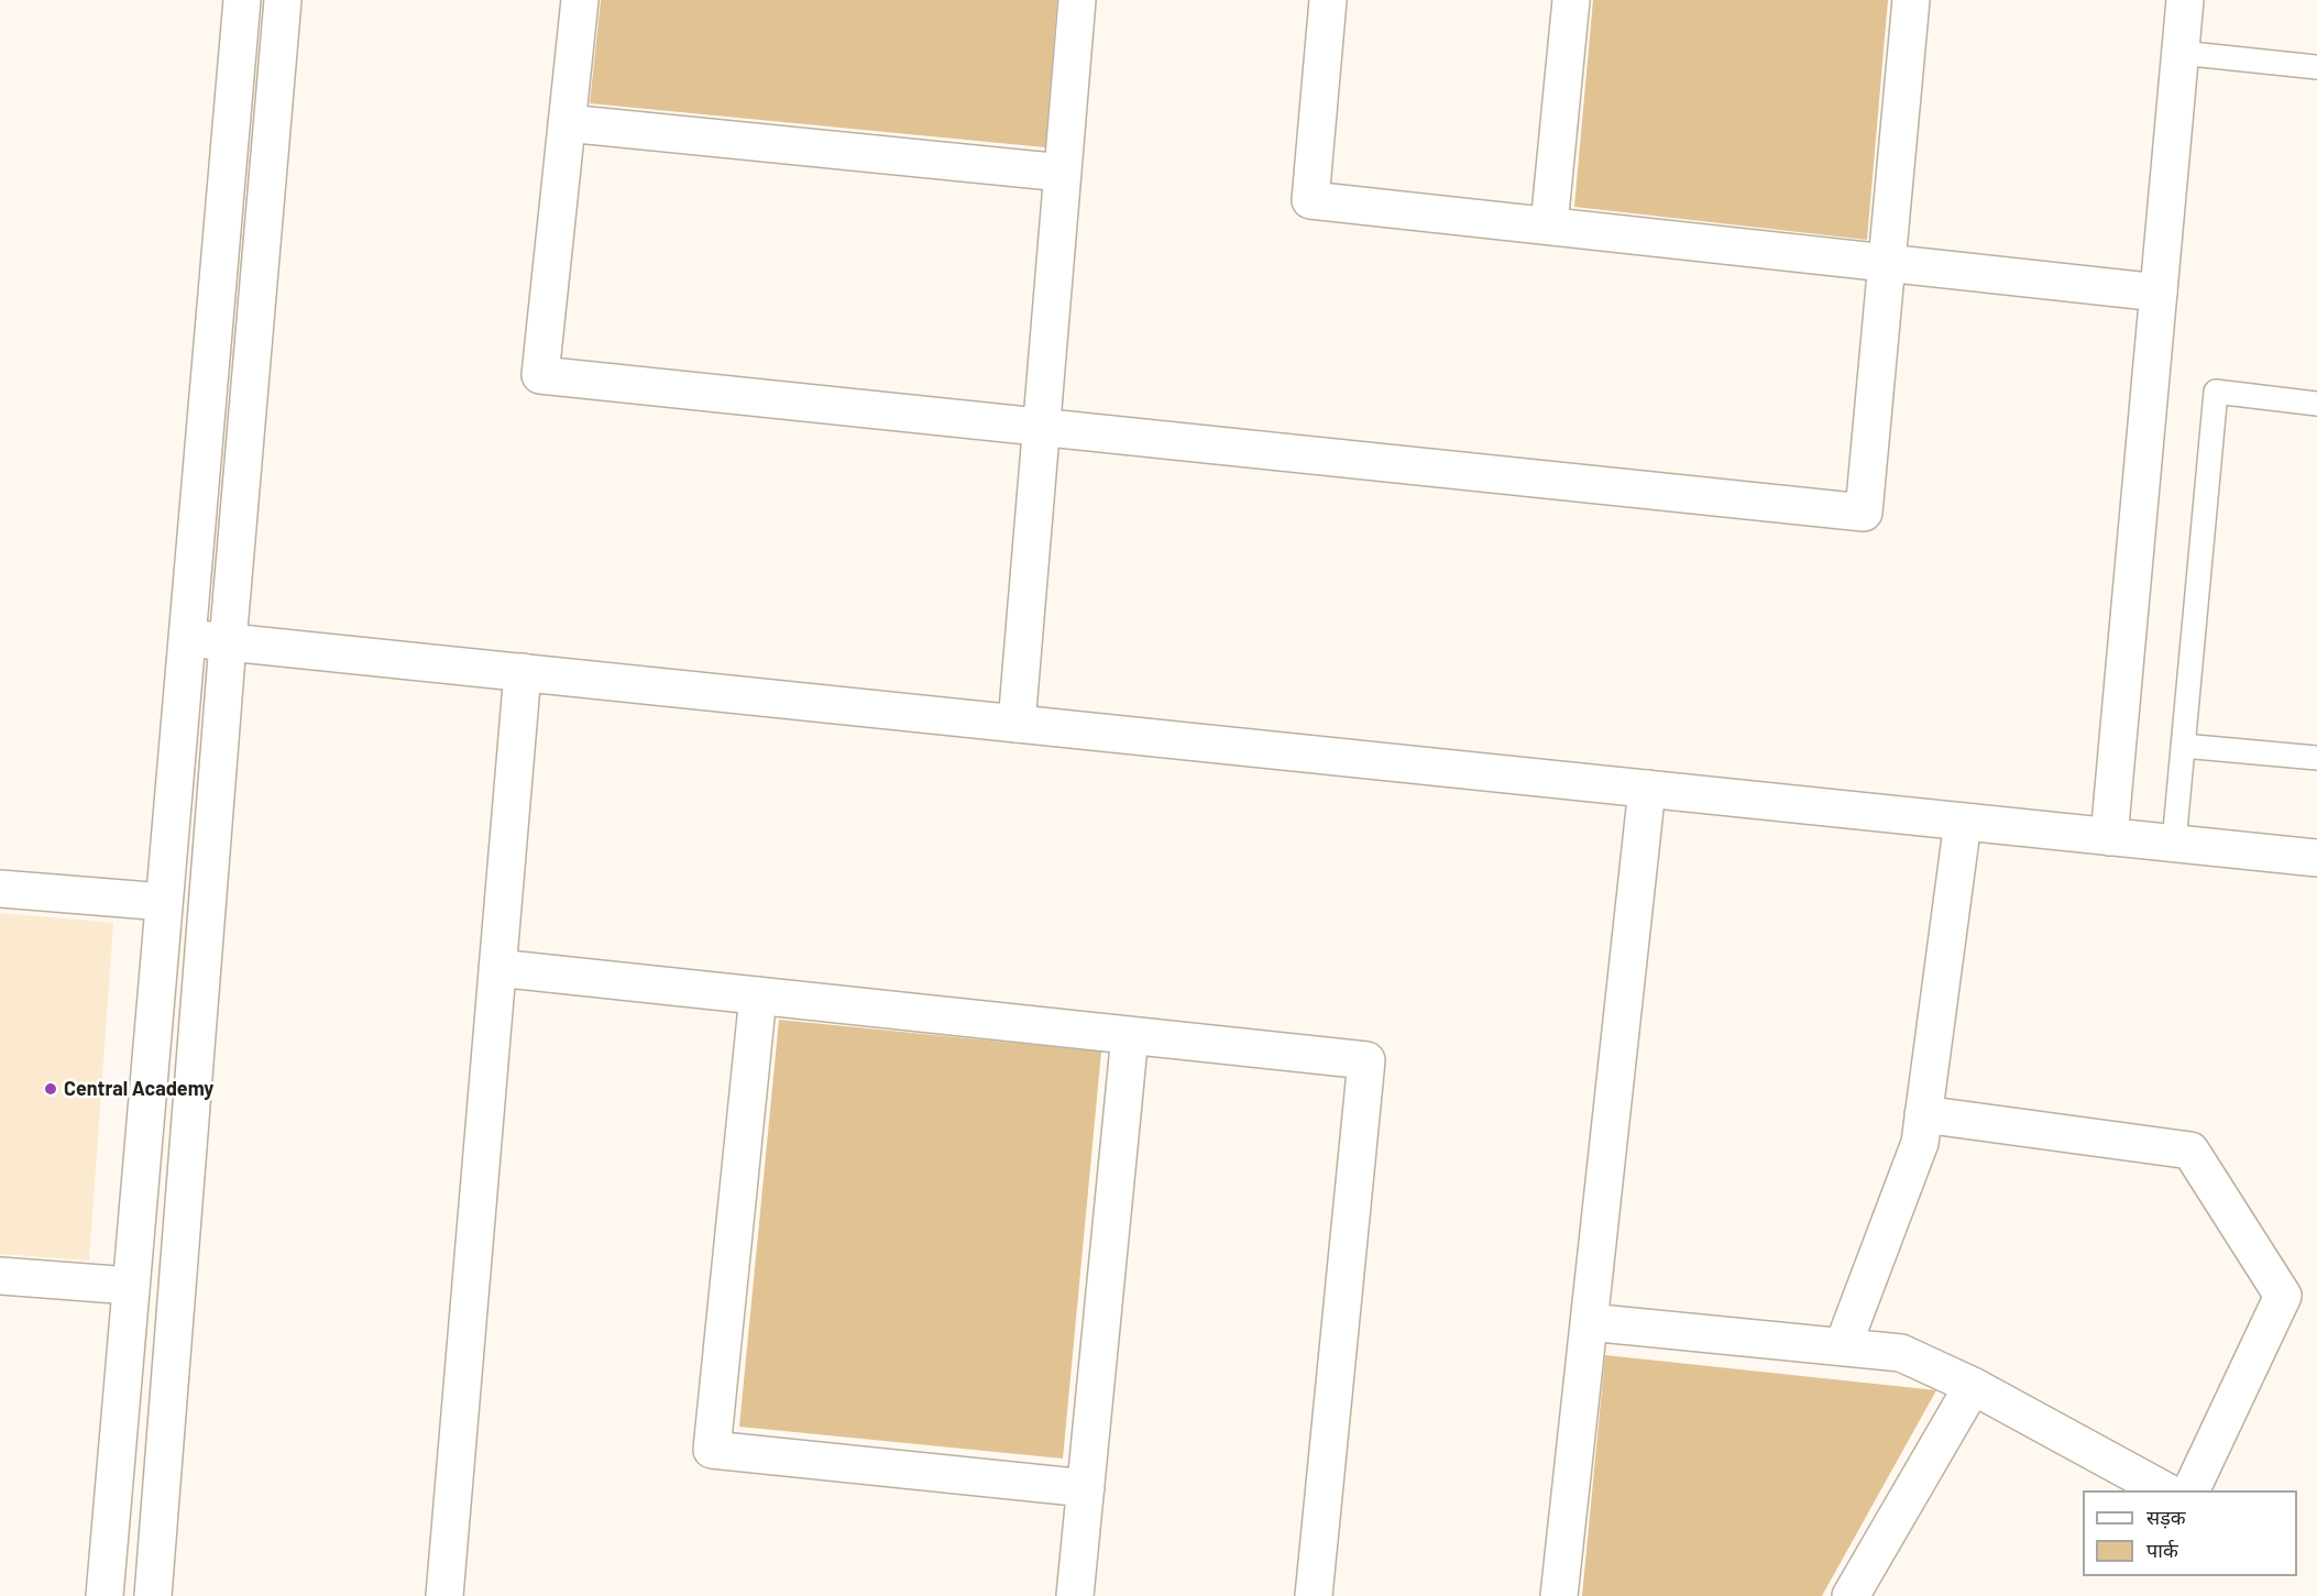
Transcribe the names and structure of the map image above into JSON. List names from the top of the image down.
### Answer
{
  "places": ["Central Academy"],
  "legend": ["सड़क", "पार्क"]
}
